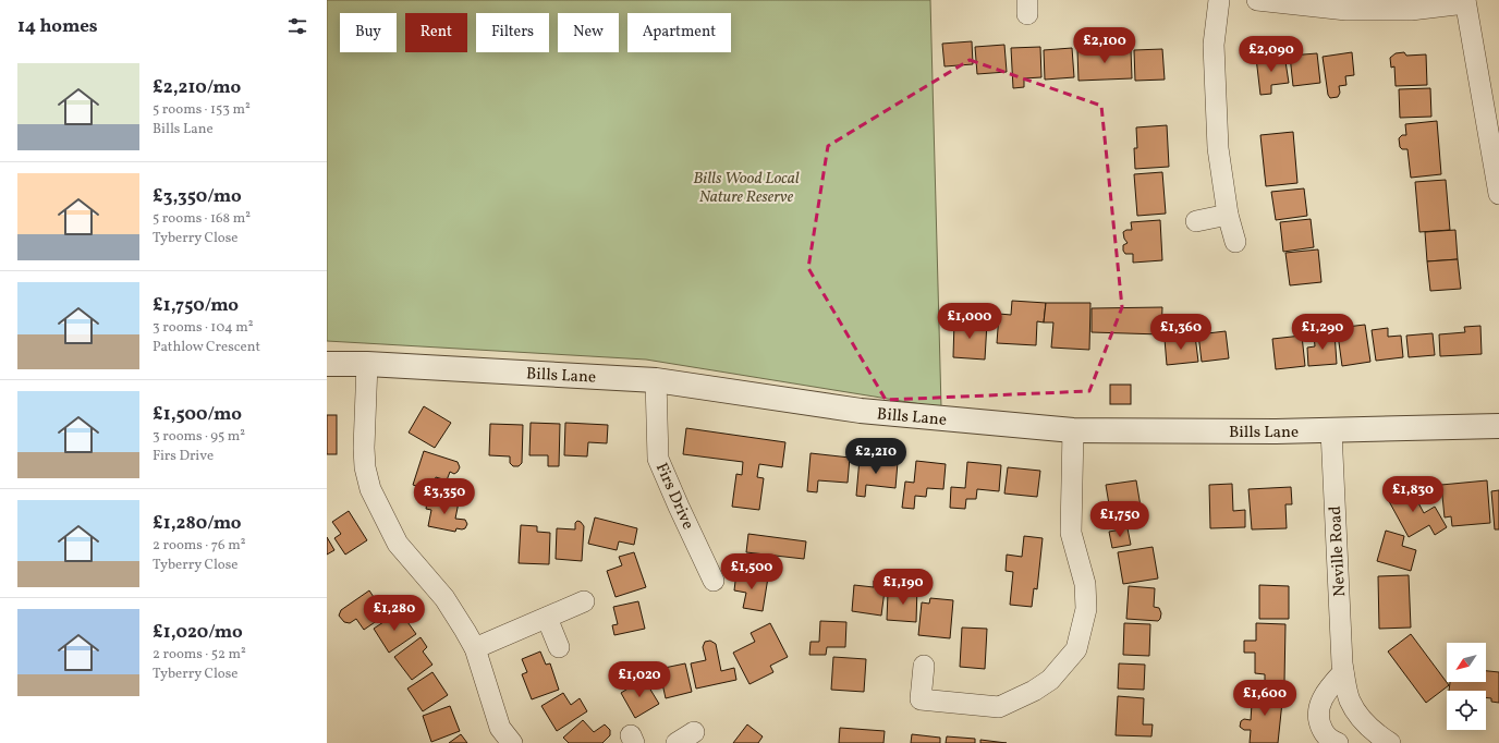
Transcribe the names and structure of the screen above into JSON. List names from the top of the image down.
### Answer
{
  "streets": {
    "street": ["Bills Lane", "Firs Drive", "Neville Road"]
  },
  "crossings": [
    ["Bills Lane", "Firs Drive"],
    ["Bills Lane", "Neville Road"]
  ],
  "parks": ["Bills Wood Local Nature Reserve"],
  "north": "bottom left",
  "page": {
    "heading": "14 homes",
    "chip": [
      "Buy",
      "Rent",
      "Filters",
      "New",
      "Apartment"
    ],
    "price": [
      "£2,100",
      "£2,090",
      "£1,000",
      "£1,360",
      "£1,290",
      "£2,210",
      "£1,830",
      "£3,350",
      "£1,750",
      "£1,500",
      "£1,190",
      "£1,280",
      "£1,020",
      "£1,600"
    ],
    "list": [
      {
        "name": "£2,210/mo",
        "note": "5 rooms · 153 m² · Bills Lane"
      },
      {
        "name": "£3,350/mo",
        "note": "5 rooms · 168 m² · Tyberry Close"
      },
      {
        "name": "£1,750/mo",
        "note": "3 rooms · 104 m² · Pathlow Crescent"
      },
      {
        "name": "£1,500/mo",
        "note": "3 rooms · 95 m² · Firs Drive"
      },
      {
        "name": "£1,280/mo",
        "note": "2 rooms · 76 m² · Tyberry Close"
      },
      {
        "name": "£1,020/mo",
        "note": "2 rooms · 52 m² · Tyberry Close"
      }
    ]
  }
}
